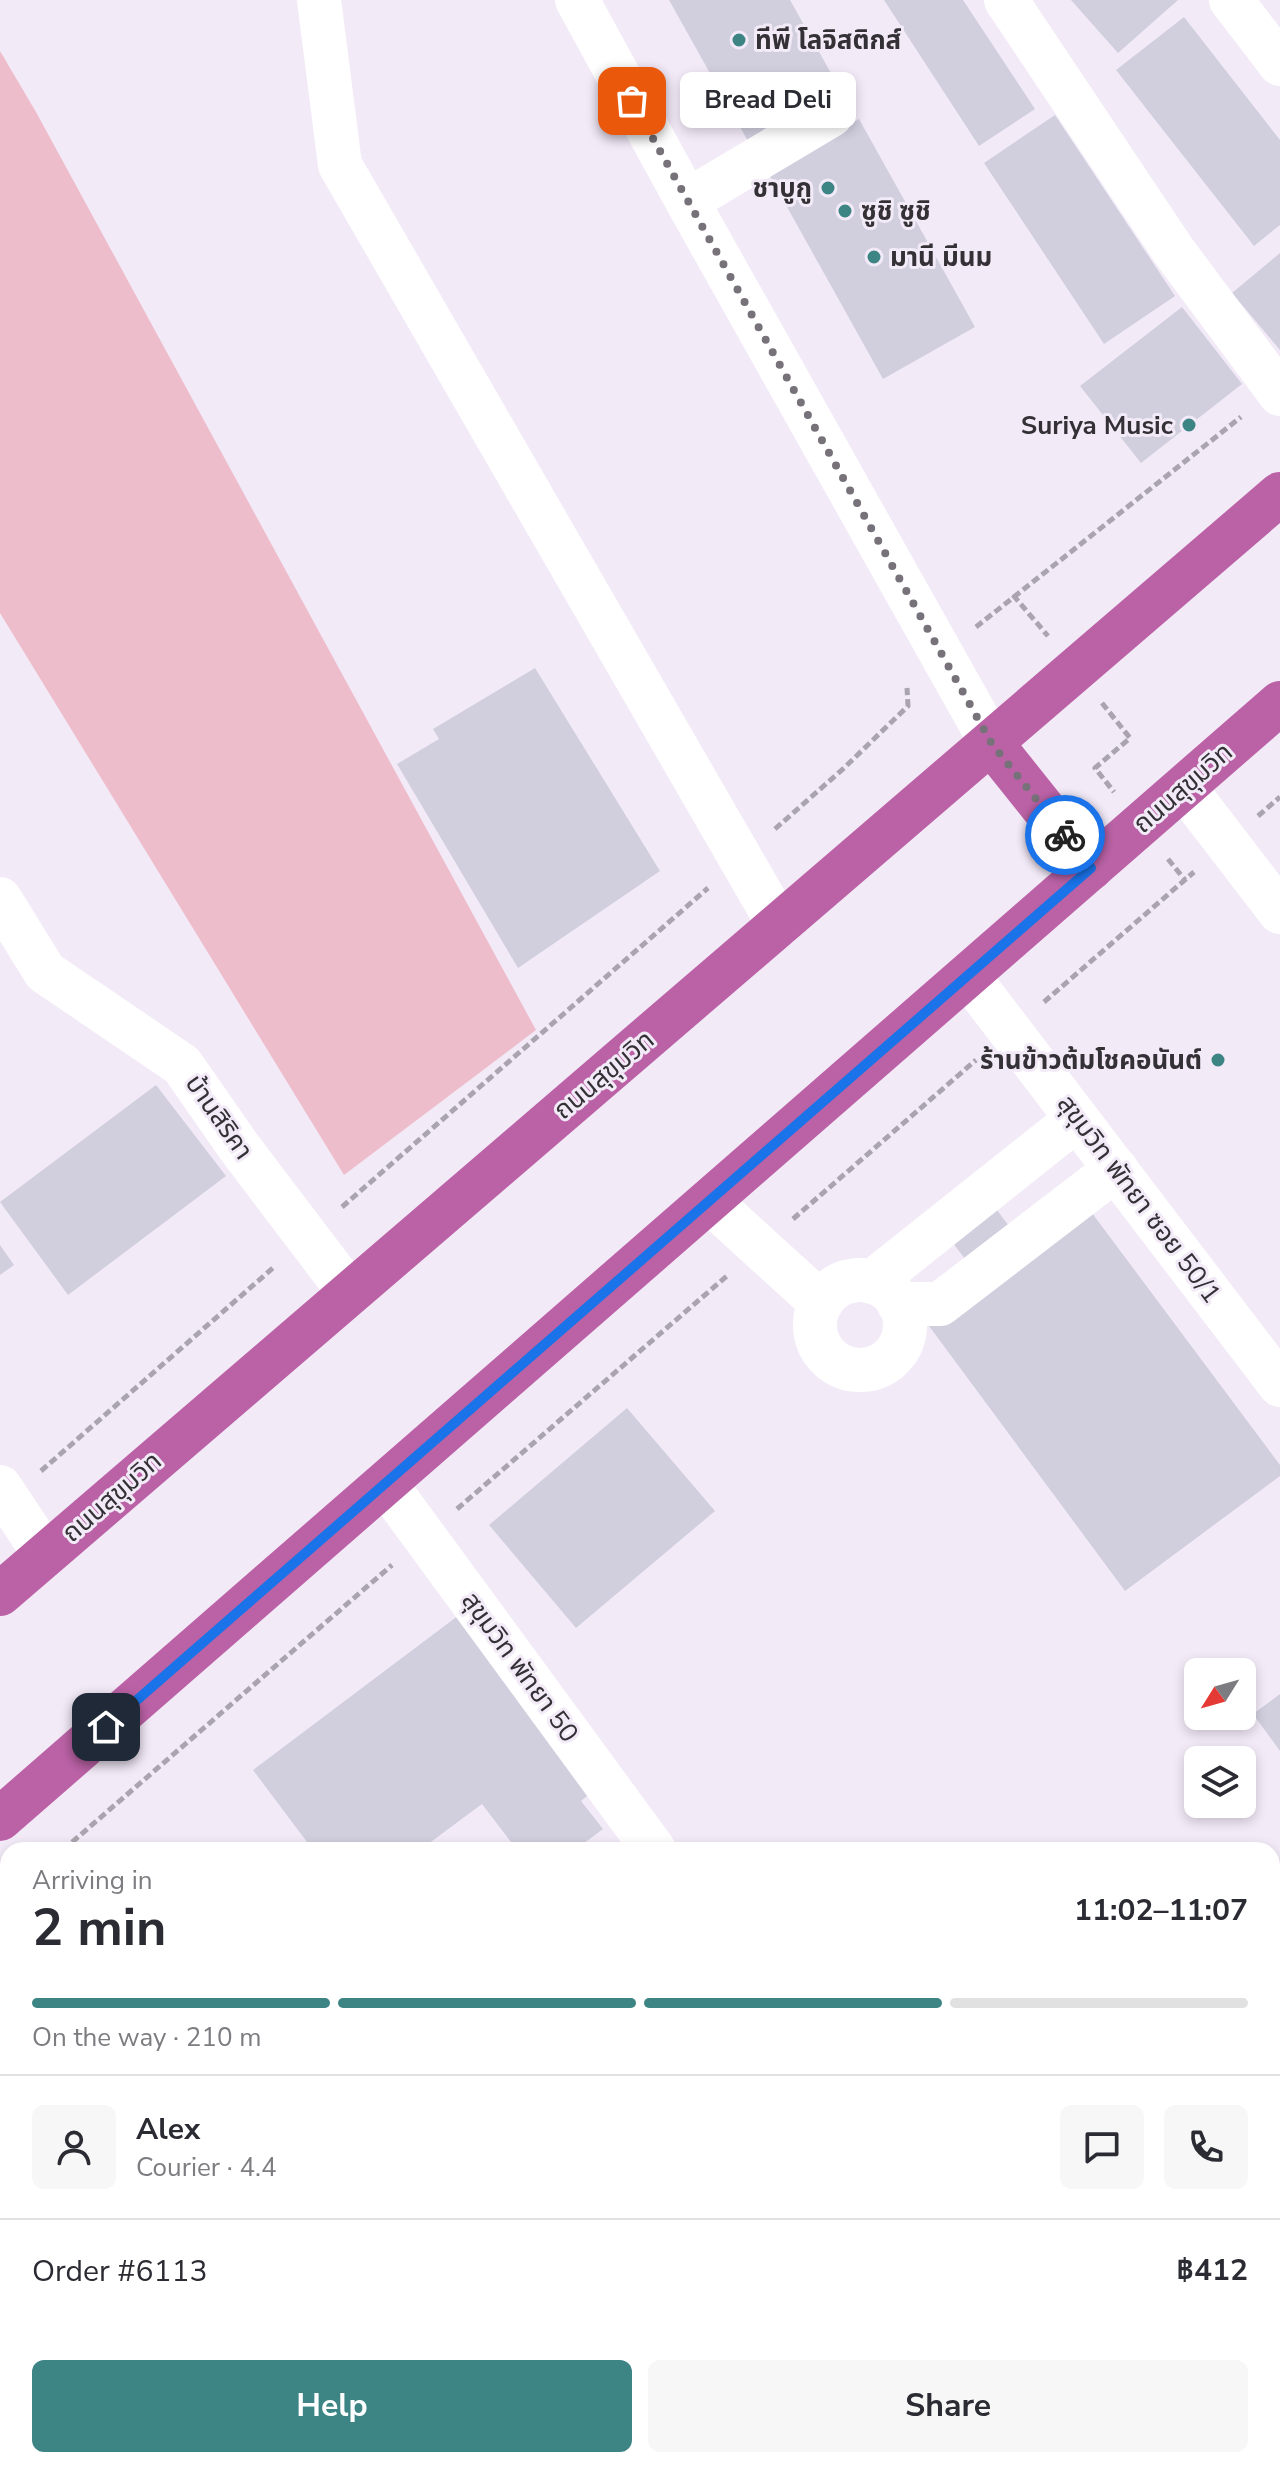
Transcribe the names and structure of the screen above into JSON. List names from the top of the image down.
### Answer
{
  "streets": {
    "highway": ["ถนนสุขุมวิท"],
    "street": ["บ้านสิริคา", "สุขุมวิท พัทยา ซอย 50/1", "สุขุมวิท พัทยา 50"]
  },
  "crossings": [
    ["ถนนสุขุมวิท", "บ้านสิริคา"],
    ["ถนนสุขุมวิท", "สุขุมวิท พัทยา ซอย 50/1"],
    ["ถนนสุขุมวิท", "สุขุมวิท พัทยา 50"]
  ],
  "places": [
    "ทีพี โลจิสติกส์",
    "Bread Deli",
    "ชาบูกู",
    "ซูชิ ซูชิ",
    "มานี มีนม",
    "Suriya Music",
    "ร้านข้าวต้มโชคอนันต์"
  ],
  "north": "bottom left",
  "page": {
    "bubble": "Bread Deli",
    "heading": ["2 min", "Arriving in", "11:02–11:07"],
    "panel": [
      "Alex",
      "Courier · 4.4",
      "Order #6113",
      "฿412"
    ],
    "bar": "On the way · 210 m",
    "buttons": ["Help", "Share"]
  }
}
